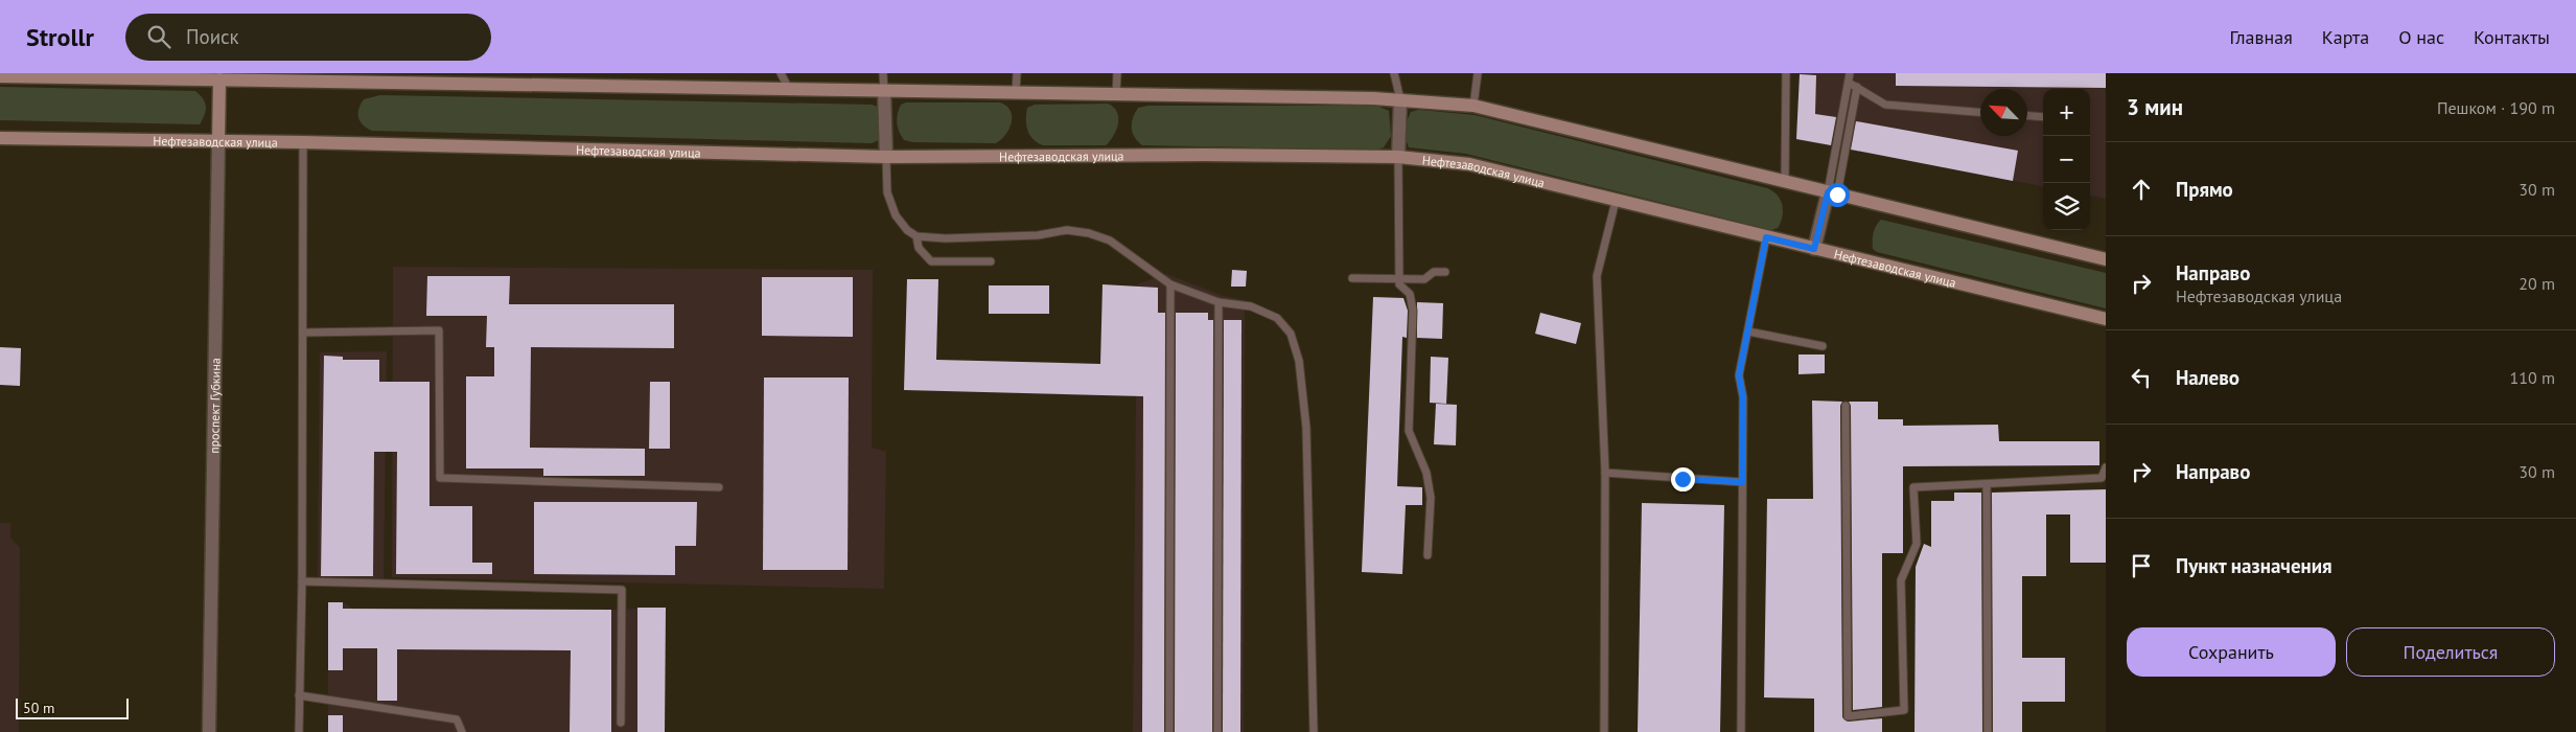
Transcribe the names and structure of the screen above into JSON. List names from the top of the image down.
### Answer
{
  "streets": {
    "main road": ["Нефтезаводская улица", "проспект Губкина"]
  },
  "crossings": [
    ["Нефтезаводская улица", "проспект Губкина"]
  ],
  "scale_bar": "50 m",
  "north": "top left",
  "page": {
    "header": "Strollr",
    "search": "Поиск",
    "nav": [
      "Главная",
      "Карта",
      "О нас",
      "Контакты"
    ],
    "heading": ["3 мин", "Пешком · 190 m"],
    "map_buttons": ["+", "−"],
    "list": [
      ["Прямо", "30 m"],
      ["Направо", "Нефтезаводская улица", "20 m"],
      ["Налево", "110 m"],
      ["Направо", "30 m"],
      "Пункт назначения"
    ],
    "buttons": ["Сохранить", "Поделиться"],
    "scale": "50 m"
  }
}
